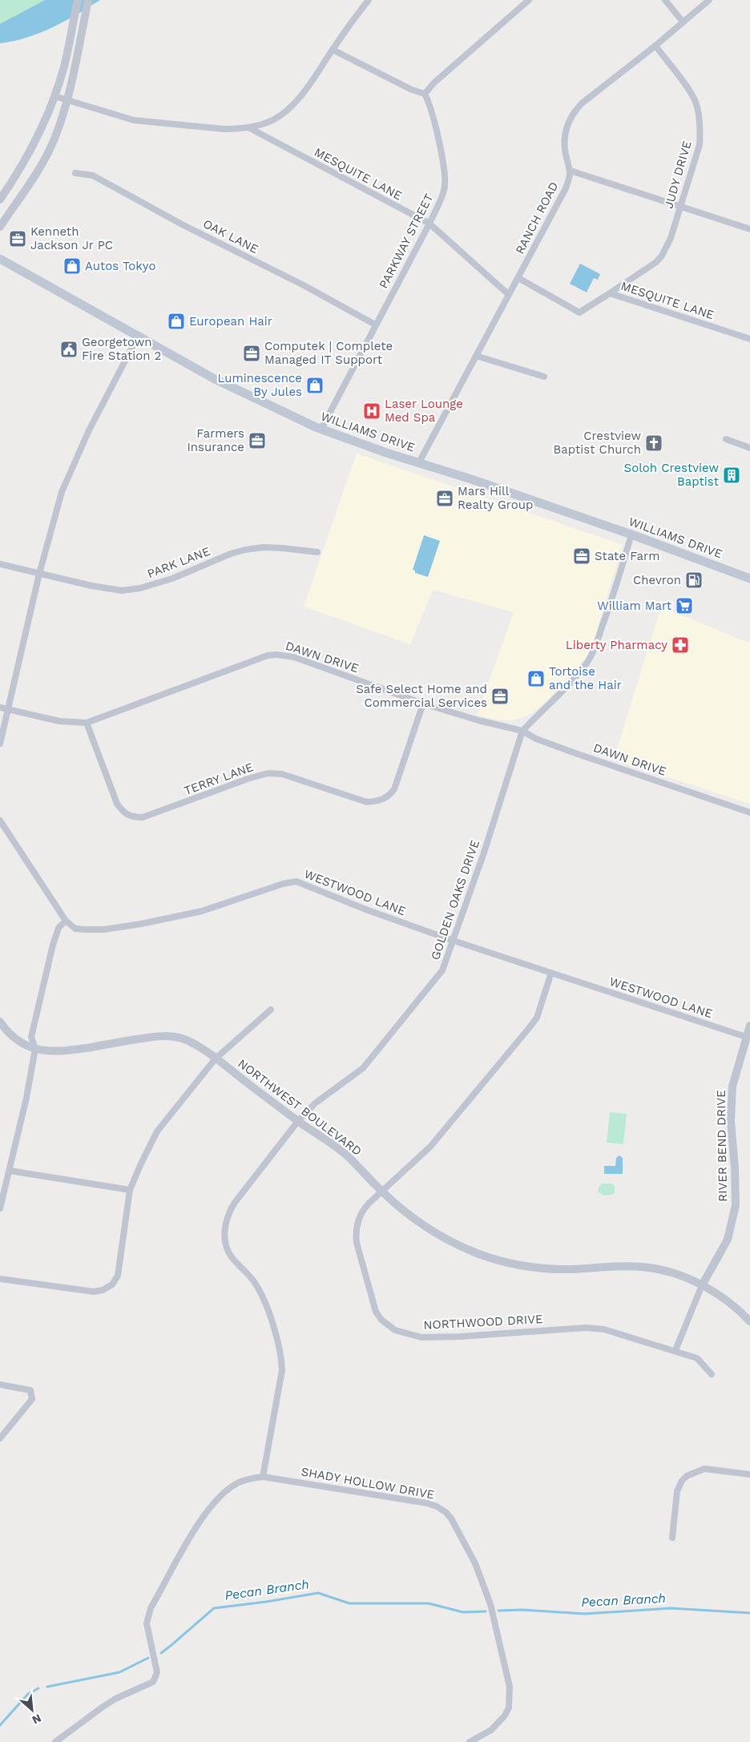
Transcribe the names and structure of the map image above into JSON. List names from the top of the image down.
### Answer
{
  "streets": {
    "main road": ["WILLIAMS DRIVE"],
    "street": [
      "MESQUITE LANE",
      "JUDY DRIVE",
      "RANCH ROAD",
      "OAK LANE",
      "PARKWAY STREET",
      "PARK LANE",
      "DAWN DRIVE",
      "TERRY LANE",
      "WESTWOOD LANE",
      "GOLDEN OAKS DRIVE",
      "NORTHWEST BOULEVARD",
      "RIVER BEND DRIVE",
      "NORTHWOOD DRIVE",
      "SHADY HOLLOW DRIVE"
    ]
  },
  "crossings": [
    ["MESQUITE LANE", "JUDY DRIVE"],
    ["MESQUITE LANE", "RANCH ROAD"],
    ["MESQUITE LANE", "PARKWAY STREET"],
    ["JUDY DRIVE", "RANCH ROAD"],
    ["RANCH ROAD", "WILLIAMS DRIVE"],
    ["OAK LANE", "PARKWAY STREET"],
    ["PARKWAY STREET", "WILLIAMS DRIVE"],
    ["WILLIAMS DRIVE", "GOLDEN OAKS DRIVE"],
    ["DAWN DRIVE", "TERRY LANE"],
    ["DAWN DRIVE", "GOLDEN OAKS DRIVE"],
    ["WESTWOOD LANE", "GOLDEN OAKS DRIVE"],
    ["WESTWOOD LANE", "RIVER BEND DRIVE"],
    ["WESTWOOD LANE", "NORTHWOOD DRIVE"],
    ["GOLDEN OAKS DRIVE", "NORTHWEST BOULEVARD"],
    ["GOLDEN OAKS DRIVE", "SHADY HOLLOW DRIVE"],
    ["NORTHWEST BOULEVARD", "RIVER BEND DRIVE"],
    ["NORTHWEST BOULEVARD", "NORTHWOOD DRIVE"]
  ],
  "water": ["Pecan Branch"],
  "places": {
    "office": [
      "Kenneth Jackson Jr PC",
      "Computek | Complete Managed IT Support",
      "Farmers Insurance",
      "Mars Hill Realty Group",
      "State Farm",
      "Safe Select Home and Commercial Services"
    ],
    "shop": [
      "Autos Tokyo",
      "European Hair",
      "Luminescence By Jules",
      "Tortoise and the Hair"
    ],
    "public building": ["Georgetown Fire Station 2"],
    "hospital": ["Laser Lounge Med Spa"],
    "church": ["Crestview Baptist Church"],
    "building": ["Soloh Crestview Baptist"],
    "fuel station": ["Chevron"],
    "supermarket": ["William Mart"],
    "pharmacy": ["Liberty Pharmacy"]
  },
  "north": "bottom right"
}
